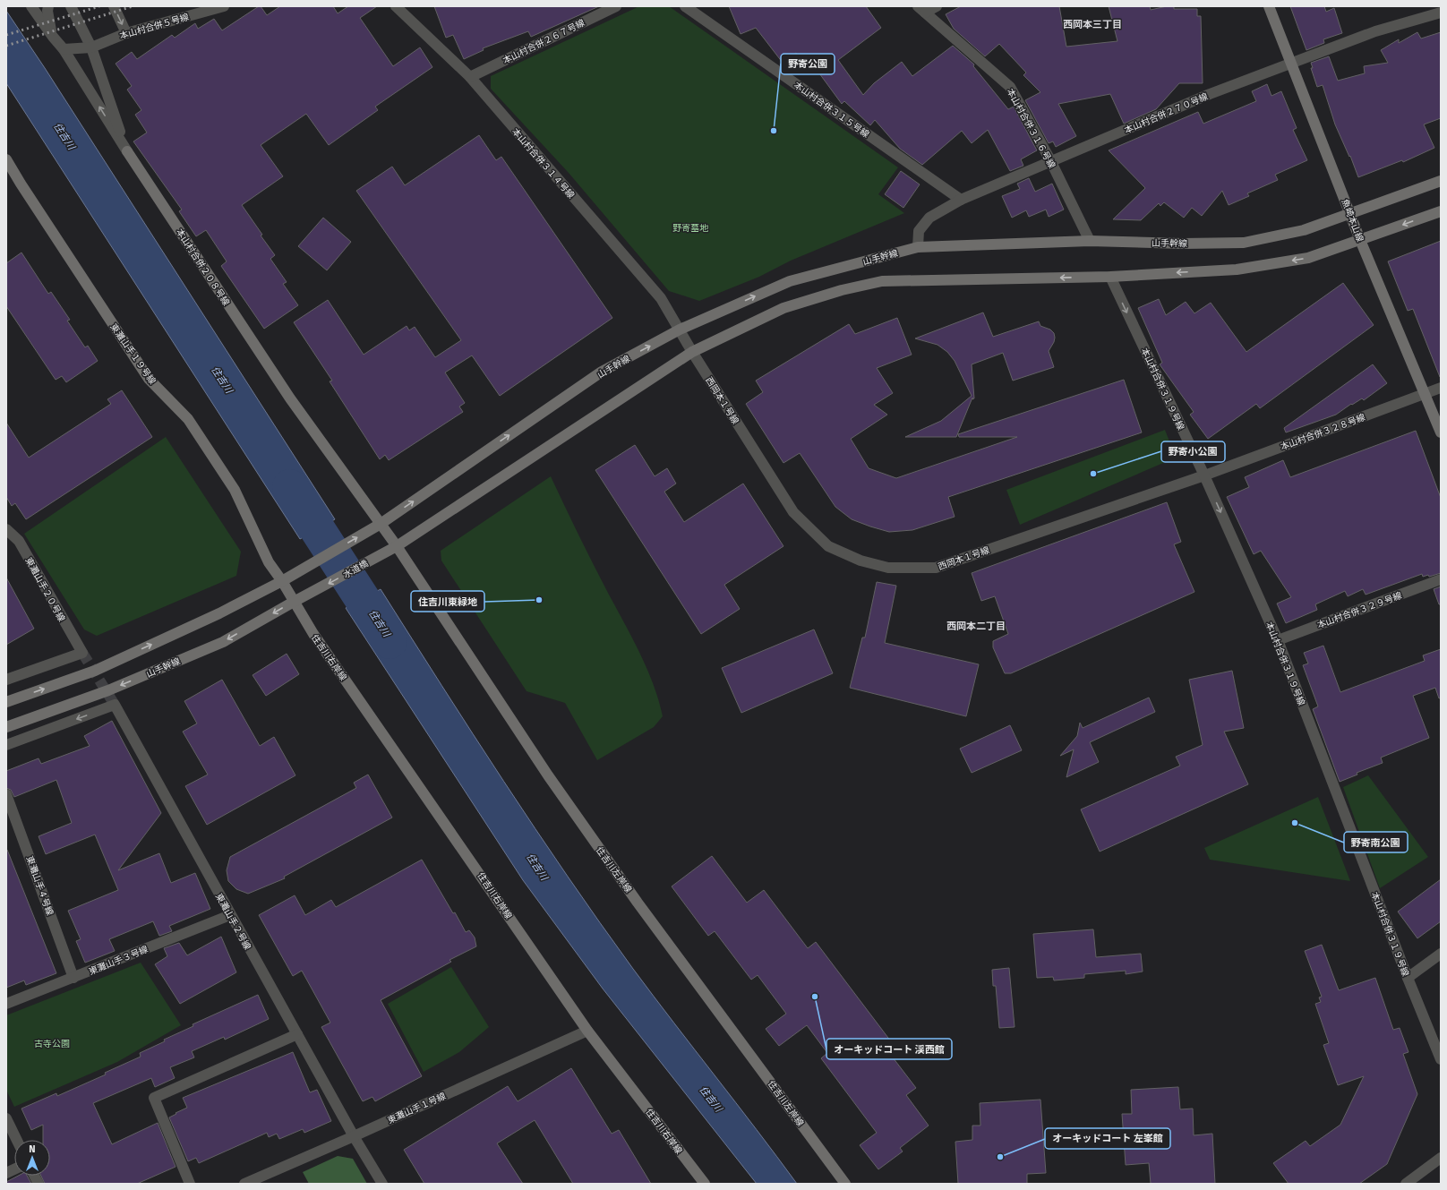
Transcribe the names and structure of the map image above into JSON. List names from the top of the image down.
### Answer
{
  "streets": {
    "street": [
      "本山村合併５号線",
      "本山村合併２６７号線",
      "本山村合併３１５号線",
      "本山村合併２７０号線",
      "本山村合併３１６号線",
      "本山村合併３１４号線",
      "魚崎本山線",
      "山手幹線",
      "本山村合併２０８号線",
      "東灘山手１９号線",
      "本山村合併３１９号線",
      "西岡本１号線",
      "本山村合併３２８号線",
      "水道橋",
      "東灘山手２０号線",
      "本山村合併３２９号線",
      "住吉川右岸線",
      "住吉川左岸線",
      "東灘山手４号線",
      "東灘山手２号線",
      "東灘山手３号線",
      "東灘山手１号線"
    ]
  },
  "crossings": [
    ["本山村合併５号線", "本山村合併２０８号線"],
    ["本山村合併２６７号線", "本山村合併３１４号線"],
    ["本山村合併３１５号線", "本山村合併２７０号線"],
    ["本山村合併２７０号線", "本山村合併３１６号線"],
    ["本山村合併２７０号線", "魚崎本山線"],
    ["本山村合併２７０号線", "山手幹線"],
    ["本山村合併３１６号線", "山手幹線"],
    ["本山村合併３１４号線", "山手幹線"],
    ["本山村合併３１４号線", "西岡本１号線"],
    ["魚崎本山線", "山手幹線"],
    ["魚崎本山線", "本山村合併３２８号線"],
    ["山手幹線", "本山村合併２０８号線"],
    ["山手幹線", "東灘山手１９号線"],
    ["山手幹線", "西岡本１号線"],
    ["山手幹線", "水道橋"],
    ["山手幹線", "住吉川右岸線"],
    ["本山村合併２０８号線", "水道橋"],
    ["本山村合併２０８号線", "住吉川左岸線"],
    ["東灘山手１９号線", "住吉川右岸線"],
    ["本山村合併３１９号線", "西岡本１号線"],
    ["本山村合併３１９号線", "本山村合併３２８号線"],
    ["本山村合併３１９号線", "本山村合併３２９号線"],
    ["西岡本１号線", "本山村合併３２８号線"],
    ["水道橋", "住吉川左岸線"],
    ["住吉川右岸線", "東灘山手１号線"],
    ["東灘山手４号線", "東灘山手３号線"],
    ["東灘山手２号線", "東灘山手３号線"],
    ["東灘山手２号線", "東灘山手１号線"]
  ],
  "one_way": ["本山村合併３１９号線"],
  "districts": ["西岡本三丁目", "西岡本二丁目"],
  "water": ["住吉川"],
  "parks": ["野寄墓地", "古寺公園"],
  "places": [
    "野寄公園",
    "野寄小公園",
    "住吉川東緑地",
    "野寄南公園",
    "オーキッドコート 渓西館",
    "オーキッドコート 左峯館"
  ],
  "north": "top"
}
